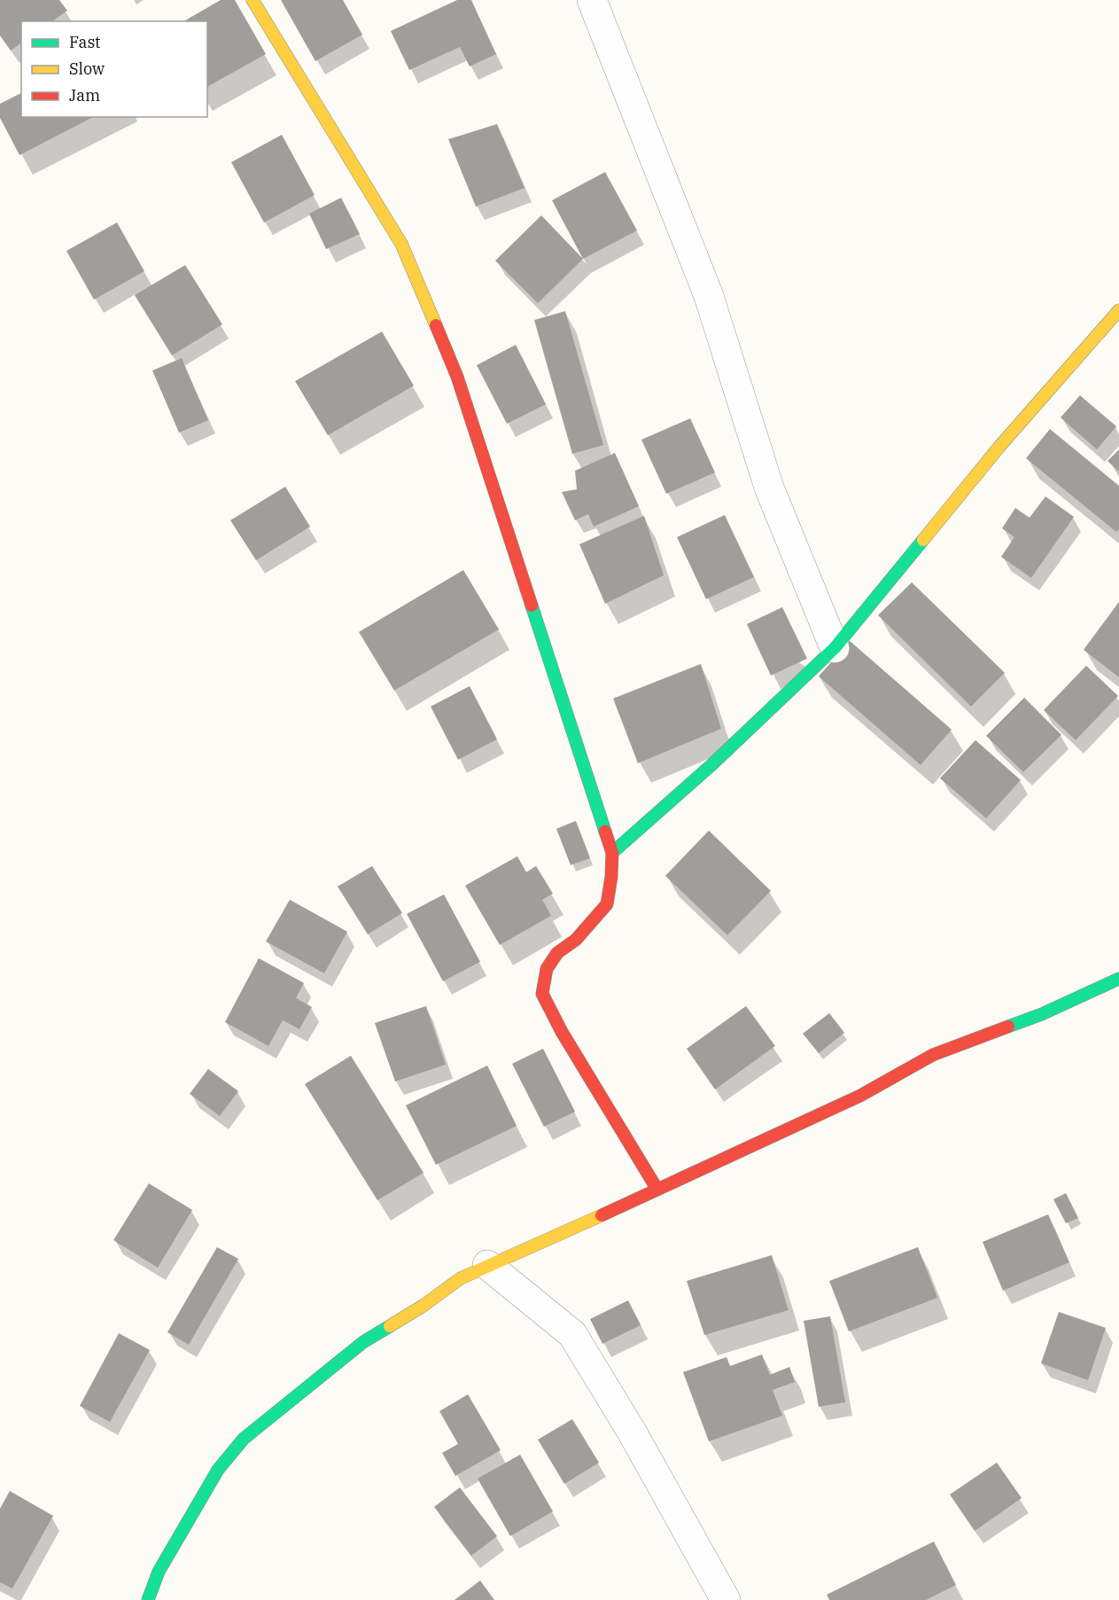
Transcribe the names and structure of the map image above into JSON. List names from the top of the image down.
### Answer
{
  "legend": ["Fast", "Slow", "Jam"]
}
